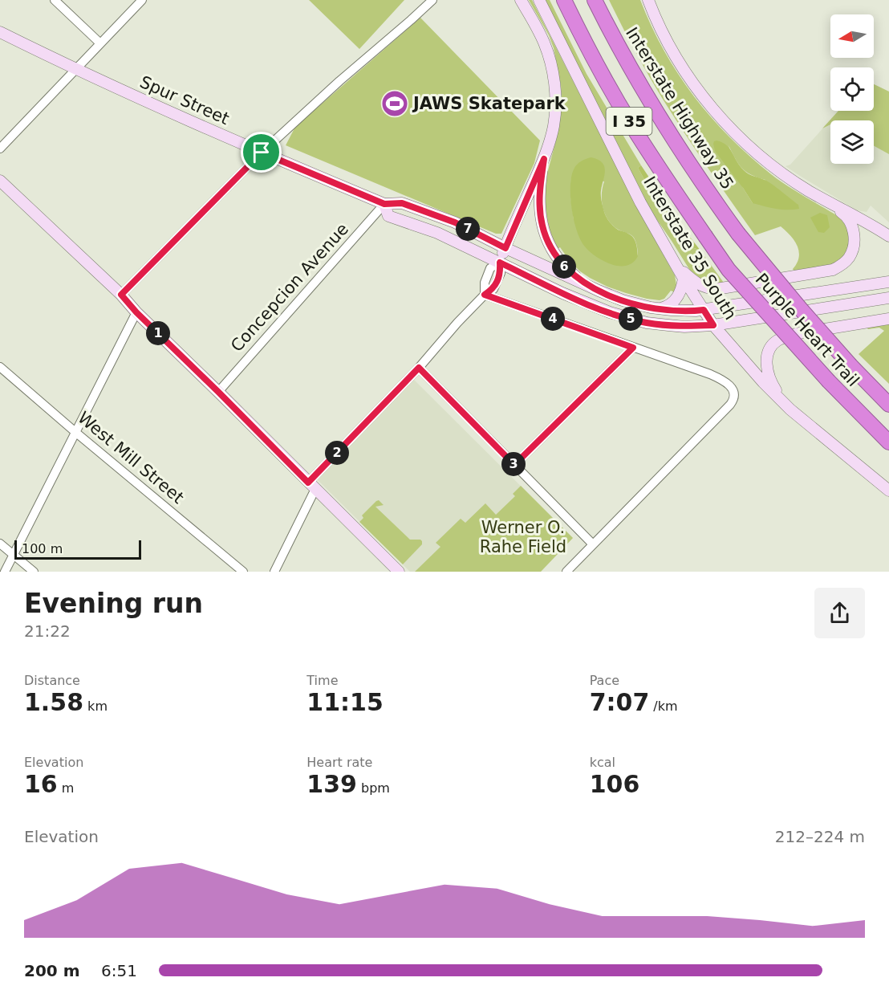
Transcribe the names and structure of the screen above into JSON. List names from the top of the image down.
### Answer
{
  "streets": {
    "highway": ["Interstate Highway 35", "I 35", "Purple Heart Trail"],
    "main road": ["Spur Street", "Interstate 35 South"],
    "street": ["Concepcion Avenue", "West Mill Street"]
  },
  "crossings": [
    ["Spur Street", "Interstate 35 South"],
    ["Spur Street", "Concepcion Avenue"],
    ["Interstate Highway 35", "Purple Heart Trail"]
  ],
  "parks": ["Werner O. Rahe Field"],
  "places": {
    "sports": ["JAWS Skatepark"]
  },
  "scale_bar": "100 m",
  "north": "left",
  "page": {
    "pins": [
      "7",
      "6",
      "4",
      "5",
      "1",
      "2",
      "3"
    ],
    "scale": "100 m",
    "heading": ["Evening run", "21:22"],
    "stats": [
      ["Distance", "1.58 km"],
      ["Time", "11:15"],
      ["Pace", "7:07 /km"],
      ["Elevation", "16 m"],
      ["Heart rate", "139 bpm"],
      ["kcal", "106"]
    ],
    "chart": ["Elevation", "212–224 m"],
    "list": [
      {
        "name": "200 m",
        "note": "6:51"
      }
    ]
  }
}
